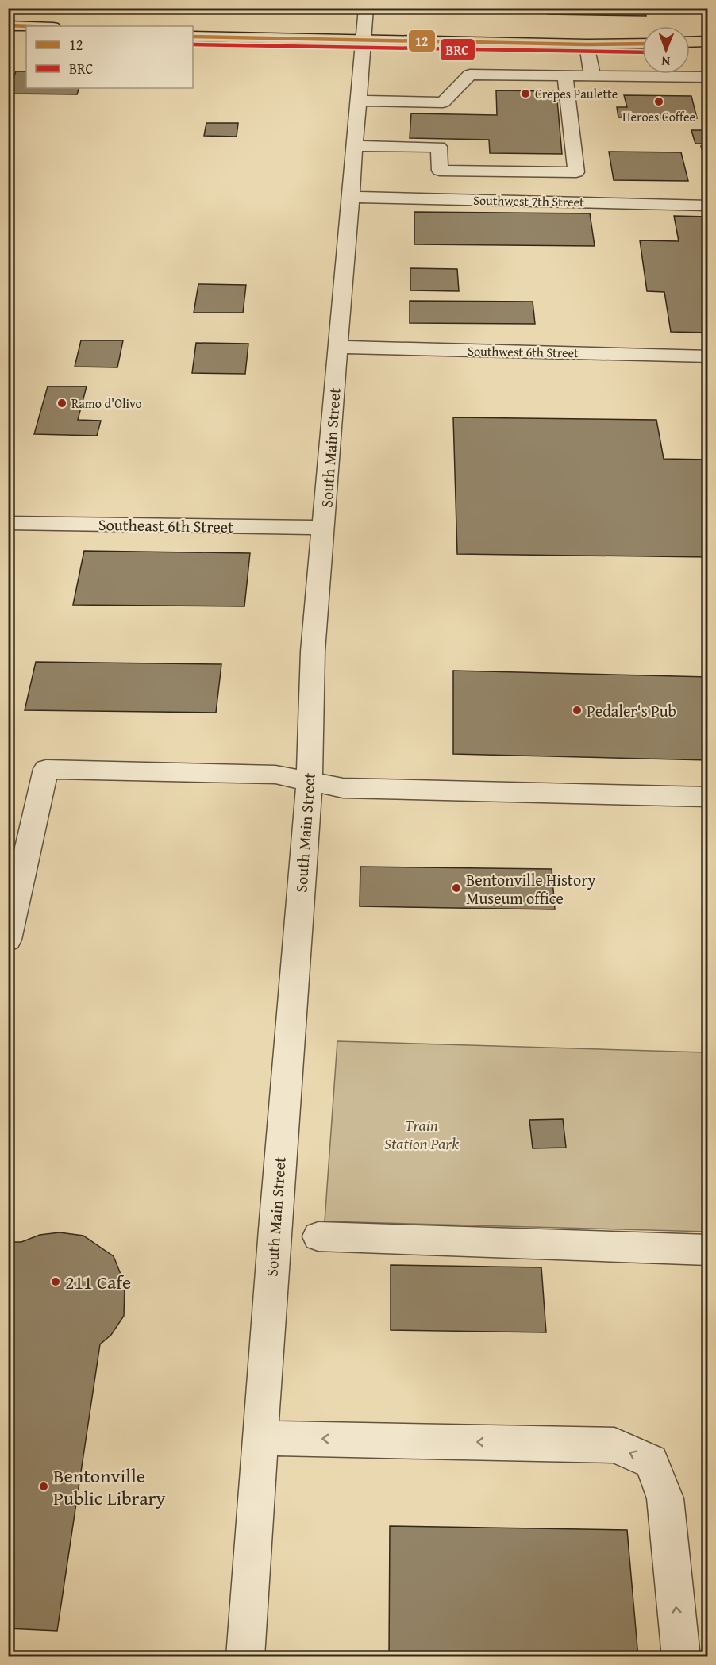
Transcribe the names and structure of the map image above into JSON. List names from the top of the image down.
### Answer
{
  "streets": {
    "street": [
      "Southwest 7th Street",
      "Southwest 6th Street",
      "South Main Street",
      "Southeast 6th Street"
    ]
  },
  "crossings": [
    ["Southwest 7th Street", "South Main Street"],
    ["Southwest 6th Street", "South Main Street"],
    ["South Main Street", "Southeast 6th Street"]
  ],
  "parks": ["Train Station Park"],
  "places": [
    "Crepes Paulette",
    "Heroes Coffee",
    "Ramo d'Olivo",
    "Pedaler's Pub",
    "Bentonville History Museum office",
    "211 Cafe",
    "Bentonville Public Library"
  ],
  "lines": ["transit line 12", "transit line BRC"],
  "legend": ["12", "BRC"],
  "north": "bottom"
}
